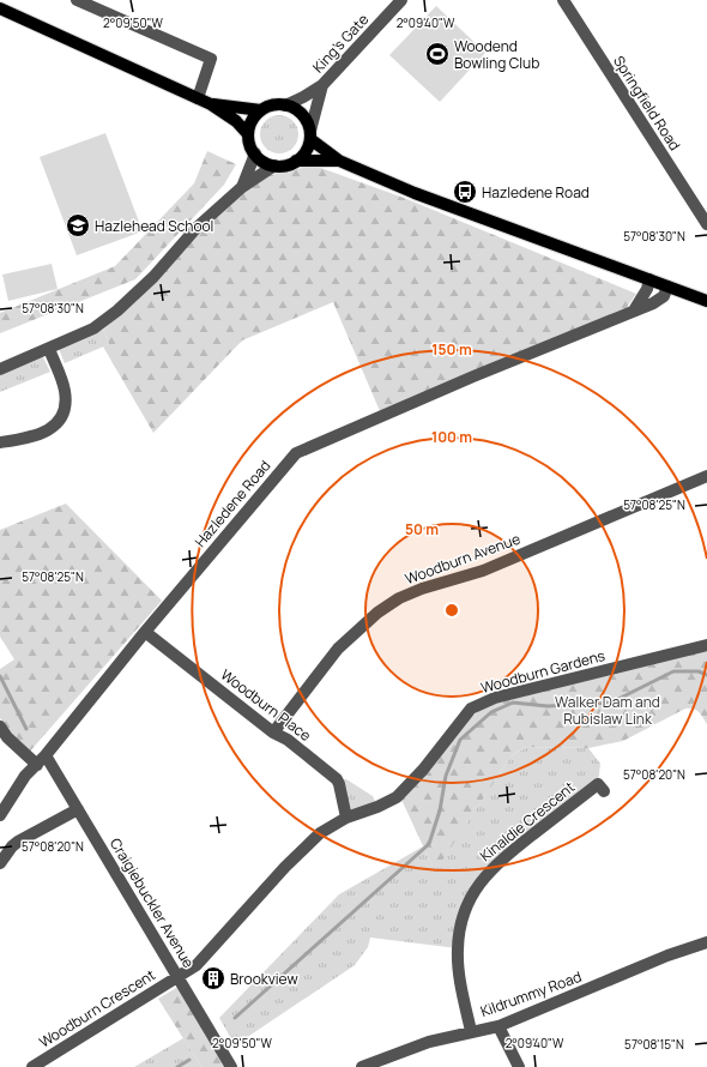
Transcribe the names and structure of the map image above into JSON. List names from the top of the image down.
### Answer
{
  "streets": {
    "street": [
      "King's Gate",
      "Springfield Road",
      "Hazledene Road",
      "Woodburn Avenue",
      "Woodburn Gardens",
      "Woodburn Place",
      "Kinaldie Crescent",
      "Craigiebuckler Avenue",
      "Kildrummy Road",
      "Woodburn Crescent"
    ]
  },
  "crossings": [
    ["Hazledene Road", "Woodburn Place"],
    ["Hazledene Road", "Craigiebuckler Avenue"],
    ["Woodburn Avenue", "Woodburn Place"],
    ["Woodburn Gardens", "Woodburn Place"],
    ["Woodburn Gardens", "Craigiebuckler Avenue"],
    ["Woodburn Gardens", "Woodburn Crescent"],
    ["Kinaldie Crescent", "Kildrummy Road"],
    ["Craigiebuckler Avenue", "Woodburn Crescent"]
  ],
  "parks": ["Walker Dam and Rubislaw Link"],
  "places": {
    "sports": ["Woodend Bowling Club"],
    "bus stop": ["Hazledene Road"],
    "school or university": ["Hazlehead School"],
    "building": ["Brookview"]
  },
  "coordinates": [
    "2°09'50\"W",
    "2°09'40\"W",
    "57°08'30\"N",
    "57°08'25\"N",
    "57°08'20\"N",
    "57°08'15\"N"
  ],
  "rings": ["150 m", "100 m", "50 m"]
}
